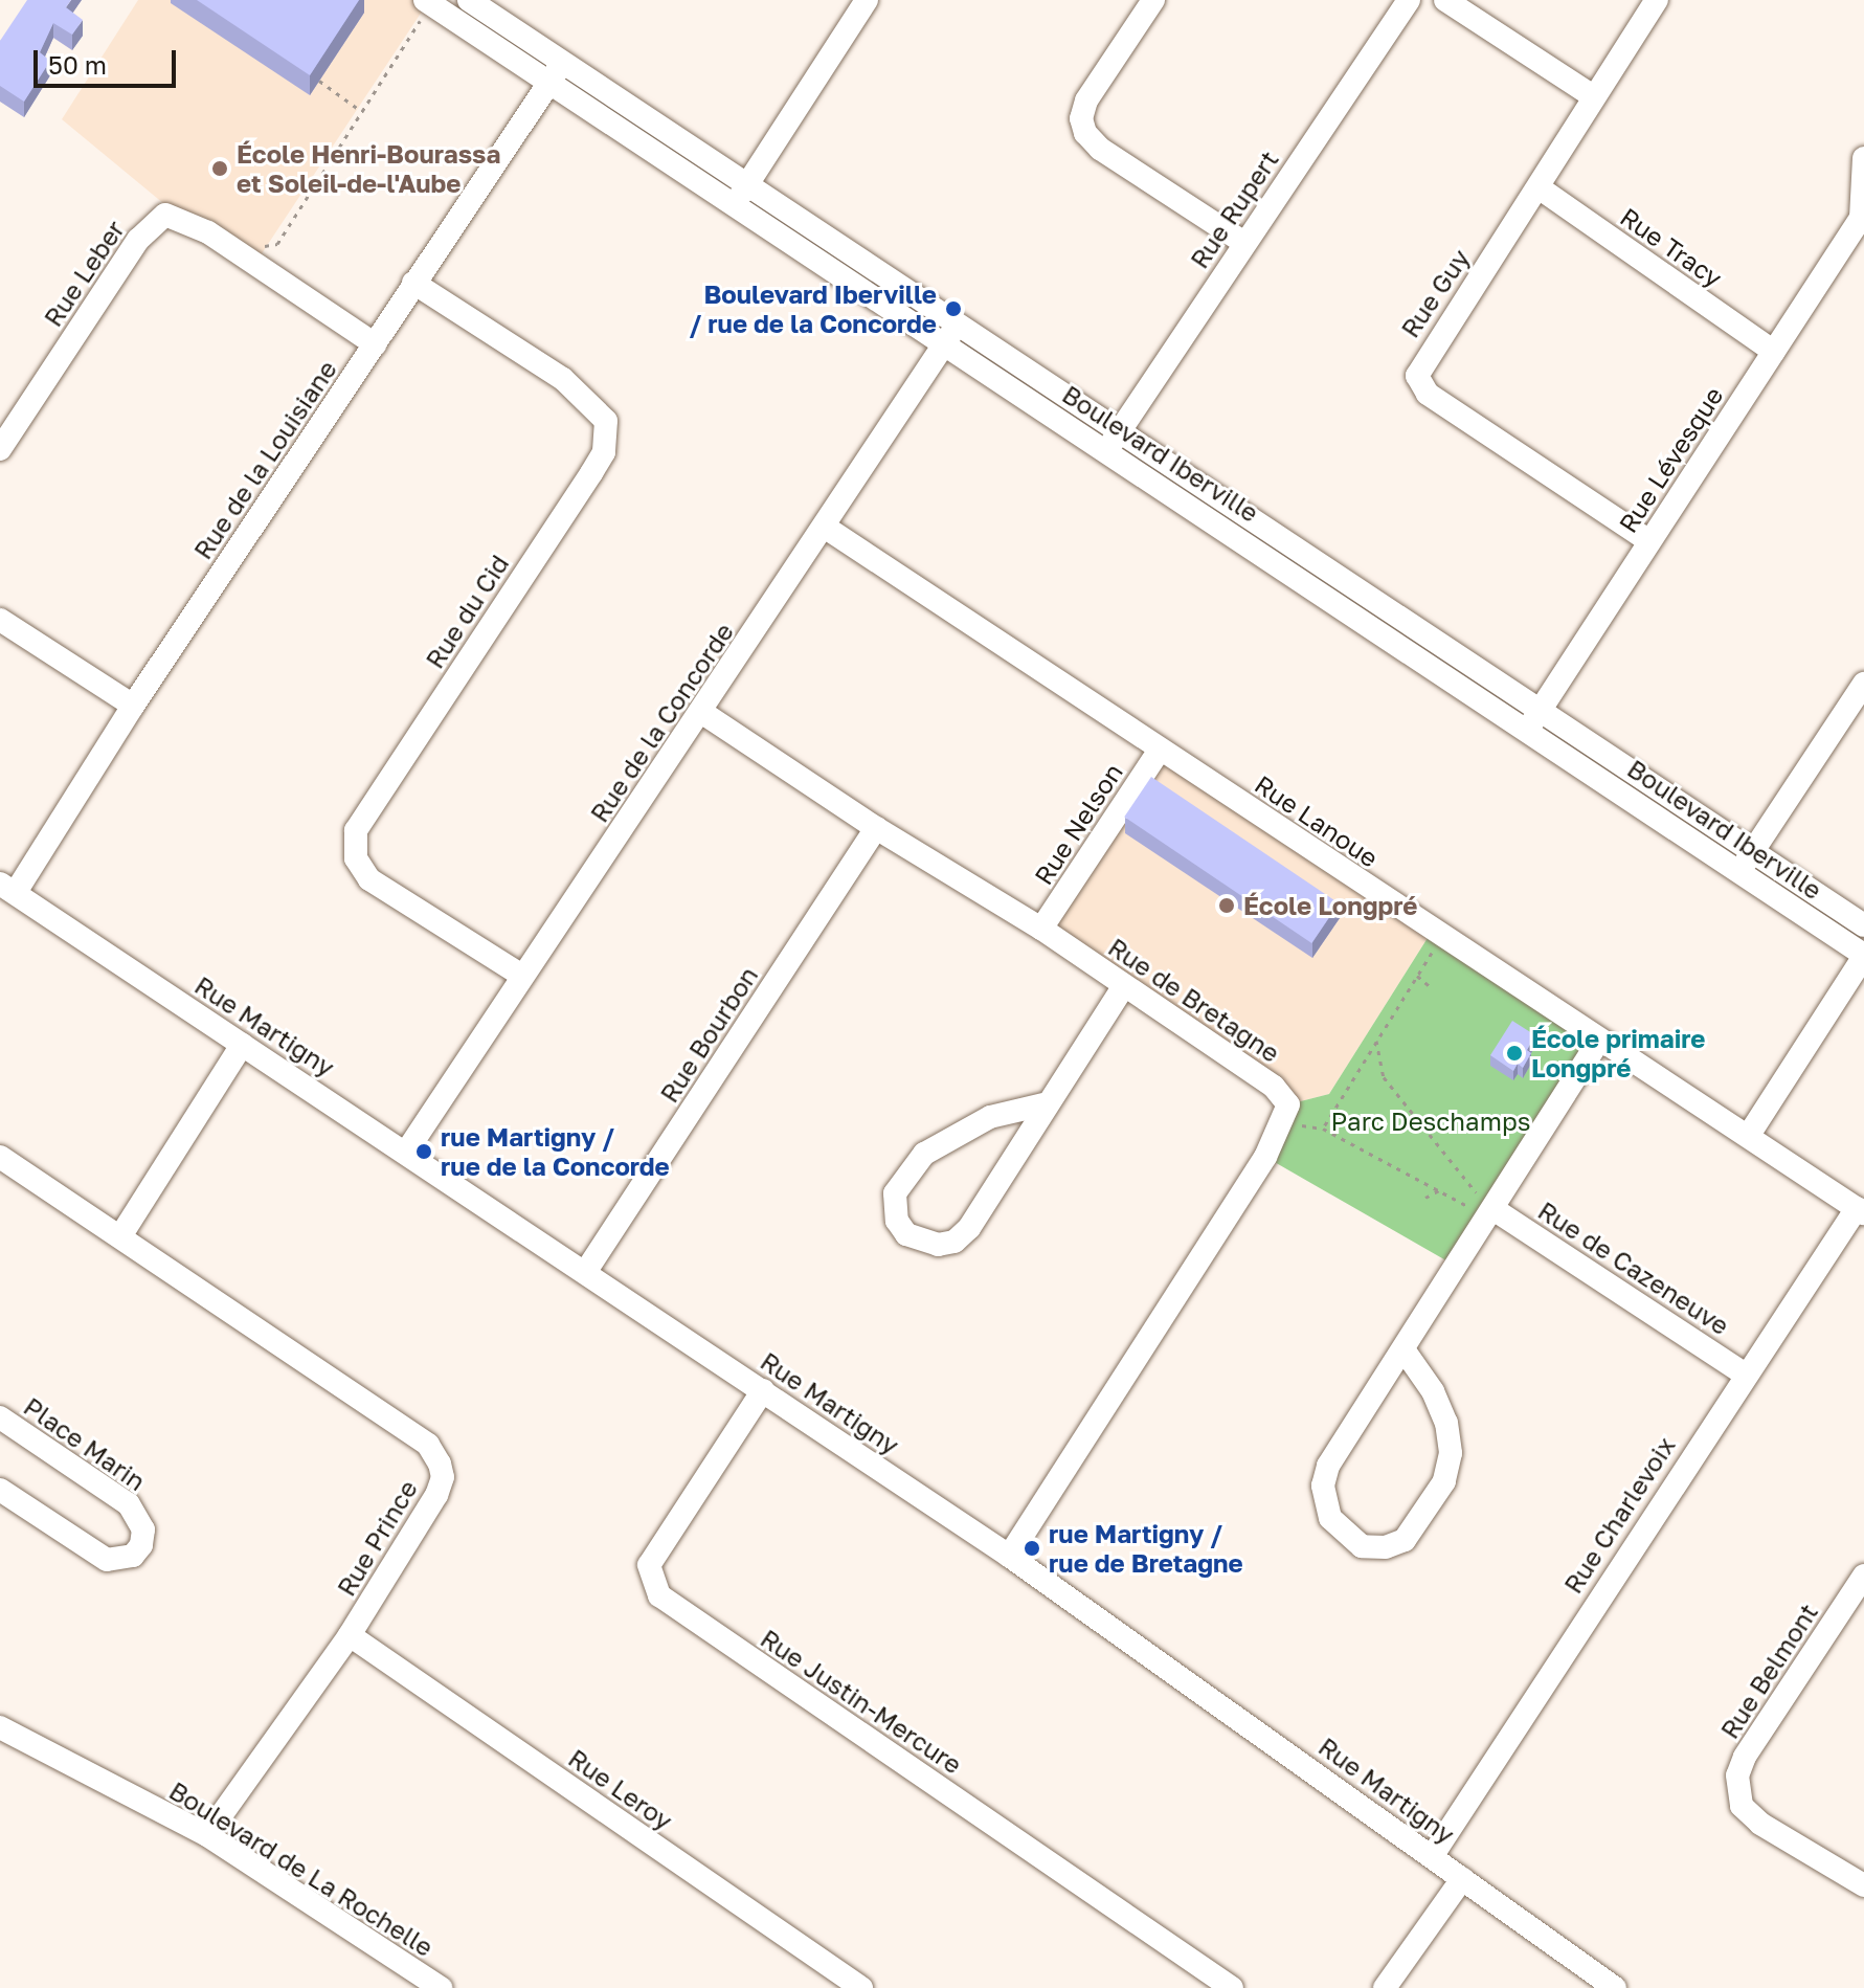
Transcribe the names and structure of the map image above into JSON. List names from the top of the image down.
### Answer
{
  "streets": {
    "street": [
      "Rue Rupert",
      "Rue Tracy",
      "Rue Leber",
      "Rue Guy",
      "Boulevard Iberville",
      "Rue de la Louisiane",
      "Rue Lévesque",
      "Rue du Cid",
      "Rue de la Concorde",
      "Rue Lanoue",
      "Rue Nelson",
      "Rue de Bretagne",
      "Rue Martigny",
      "Rue Bourbon",
      "Rue de Cazeneuve",
      "Place Marin",
      "Rue Charlevoix",
      "Rue Prince",
      "Rue Belmont",
      "Rue Justin-Mercure",
      "Rue Leroy",
      "Boulevard de La Rochelle"
    ]
  },
  "crossings": [
    ["Rue Rupert", "Boulevard Iberville"],
    ["Rue Tracy", "Rue Guy"],
    ["Rue Tracy", "Rue Lévesque"],
    ["Rue Leber", "Rue de la Louisiane"],
    ["Rue Guy", "Rue Lévesque"],
    ["Boulevard Iberville", "Rue de la Louisiane"],
    ["Boulevard Iberville", "Rue Lévesque"],
    ["Boulevard Iberville", "Rue de la Concorde"],
    ["Rue de la Louisiane", "Rue du Cid"],
    ["Rue de la Louisiane", "Rue Martigny"],
    ["Rue du Cid", "Rue de la Concorde"],
    ["Rue de la Concorde", "Rue Lanoue"],
    ["Rue de la Concorde", "Rue de Bretagne"],
    ["Rue de la Concorde", "Rue Martigny"],
    ["Rue Lanoue", "Rue Nelson"],
    ["Rue Lanoue", "Rue Charlevoix"],
    ["Rue Nelson", "Rue de Bretagne"],
    ["Rue de Bretagne", "Rue Martigny"],
    ["Rue de Bretagne", "Rue Bourbon"],
    ["Rue Martigny", "Rue Bourbon"],
    ["Rue Martigny", "Rue Charlevoix"],
    ["Rue Martigny", "Rue Justin-Mercure"],
    ["Rue de Cazeneuve", "Rue Charlevoix"],
    ["Rue Prince", "Rue Leroy"],
    ["Rue Prince", "Boulevard de La Rochelle"]
  ],
  "parks": ["Parc Deschamps"],
  "places": [
    "École Henri-Bourassa et Soleil-de-l'Aube",
    "Boulevard Iberville / rue de la Concorde",
    "École Longpré",
    "École primaire Longpré",
    "rue Martigny / rue de la Concorde",
    "rue Martigny / rue de Bretagne"
  ],
  "scale_bar": "50 m"
}
